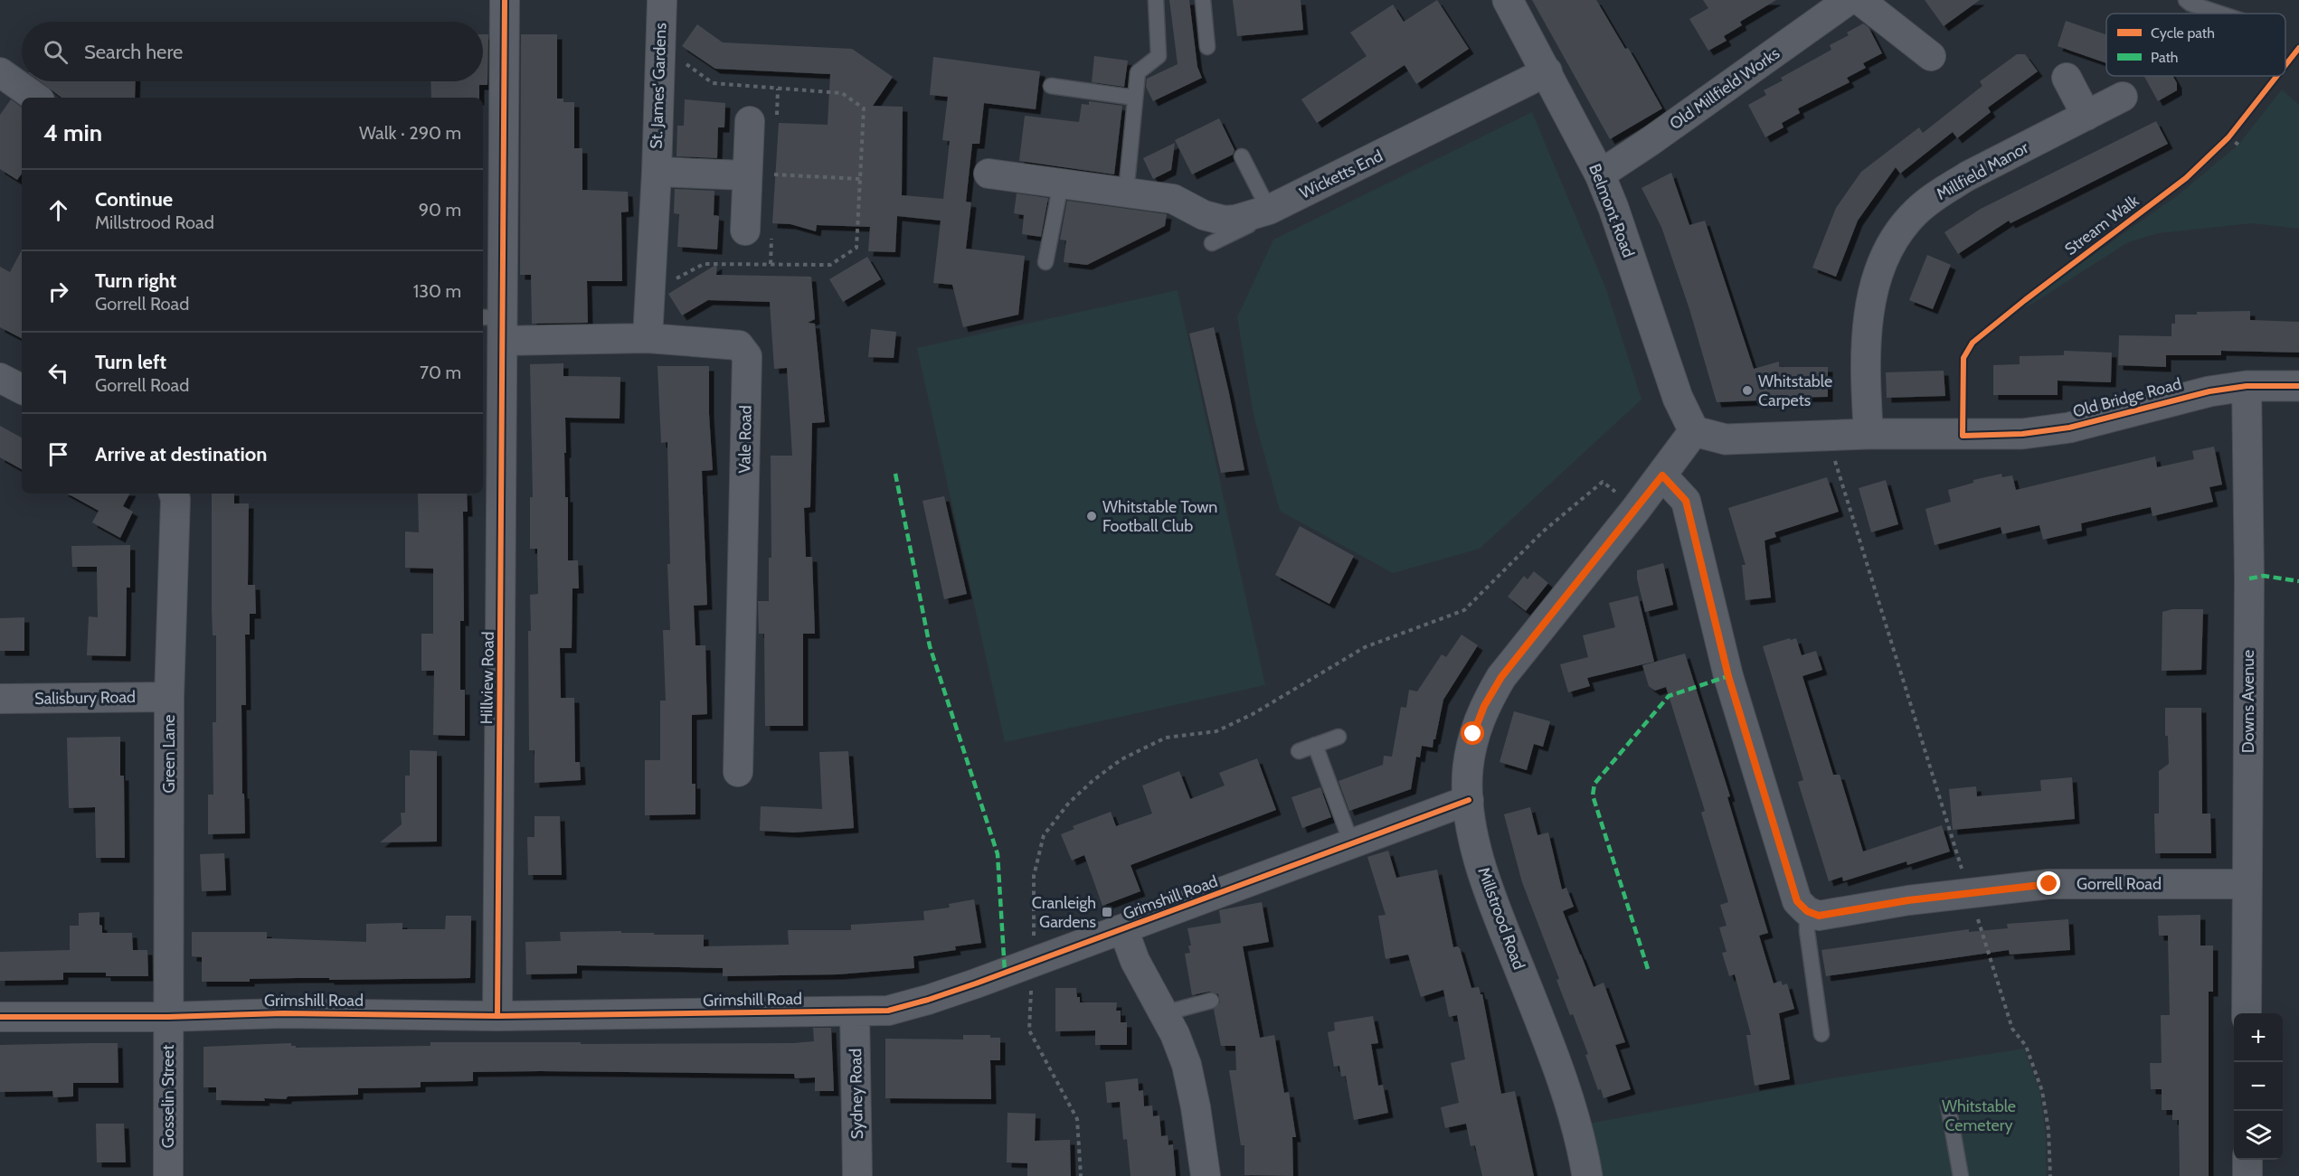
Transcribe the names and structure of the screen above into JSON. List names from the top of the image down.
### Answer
{
  "streets": {
    "street": [
      "St. James' Gardens",
      "Old Millfield Works",
      "Millfield Manor",
      "Wicketts End",
      "Belmont Road",
      "Old Bridge Road",
      "Vale Road",
      "Hillview Road",
      "Salisbury Road",
      "Downs Avenue",
      "Green Lane",
      "Gorrell Road",
      "Grimshill Road",
      "Millstrood Road",
      "Sydney Road",
      "Gosselin Street"
    ],
    "cycle path": ["Stream Walk"]
  },
  "crossings": [
    ["St. James' Gardens", "Vale Road"],
    ["Old Millfield Works", "Belmont Road"],
    ["Millfield Manor", "Old Bridge Road"],
    ["Wicketts End", "Belmont Road"],
    ["Belmont Road", "Old Bridge Road"],
    ["Belmont Road", "Millstrood Road"],
    ["Old Bridge Road", "Downs Avenue"],
    ["Old Bridge Road", "Millstrood Road"],
    ["Vale Road", "Hillview Road"],
    ["Hillview Road", "Grimshill Road"],
    ["Salisbury Road", "Green Lane"],
    ["Downs Avenue", "Gorrell Road"],
    ["Green Lane", "Grimshill Road"],
    ["Green Lane", "Gosselin Street"],
    ["Grimshill Road", "Millstrood Road"],
    ["Grimshill Road", "Sydney Road"],
    ["Grimshill Road", "Gosselin Street"]
  ],
  "parks": ["Whitstable Cemetery"],
  "places": {
    "other": ["Whitstable Carpets", "Whitstable Town Football Club"],
    "transit": ["Cranleigh Gardens"]
  },
  "legend": ["Cycle path", "Path"],
  "page": {
    "search": "Search here",
    "heading": ["4 min", "Walk · 290 m"],
    "list": [
      ["Continue", "Millstrood Road", "90 m"],
      ["Turn right", "Gorrell Road", "130 m"],
      ["Turn left", "Gorrell Road", "70 m"],
      "Arrive at destination"
    ],
    "map_buttons": ["+", "−"]
  }
}
